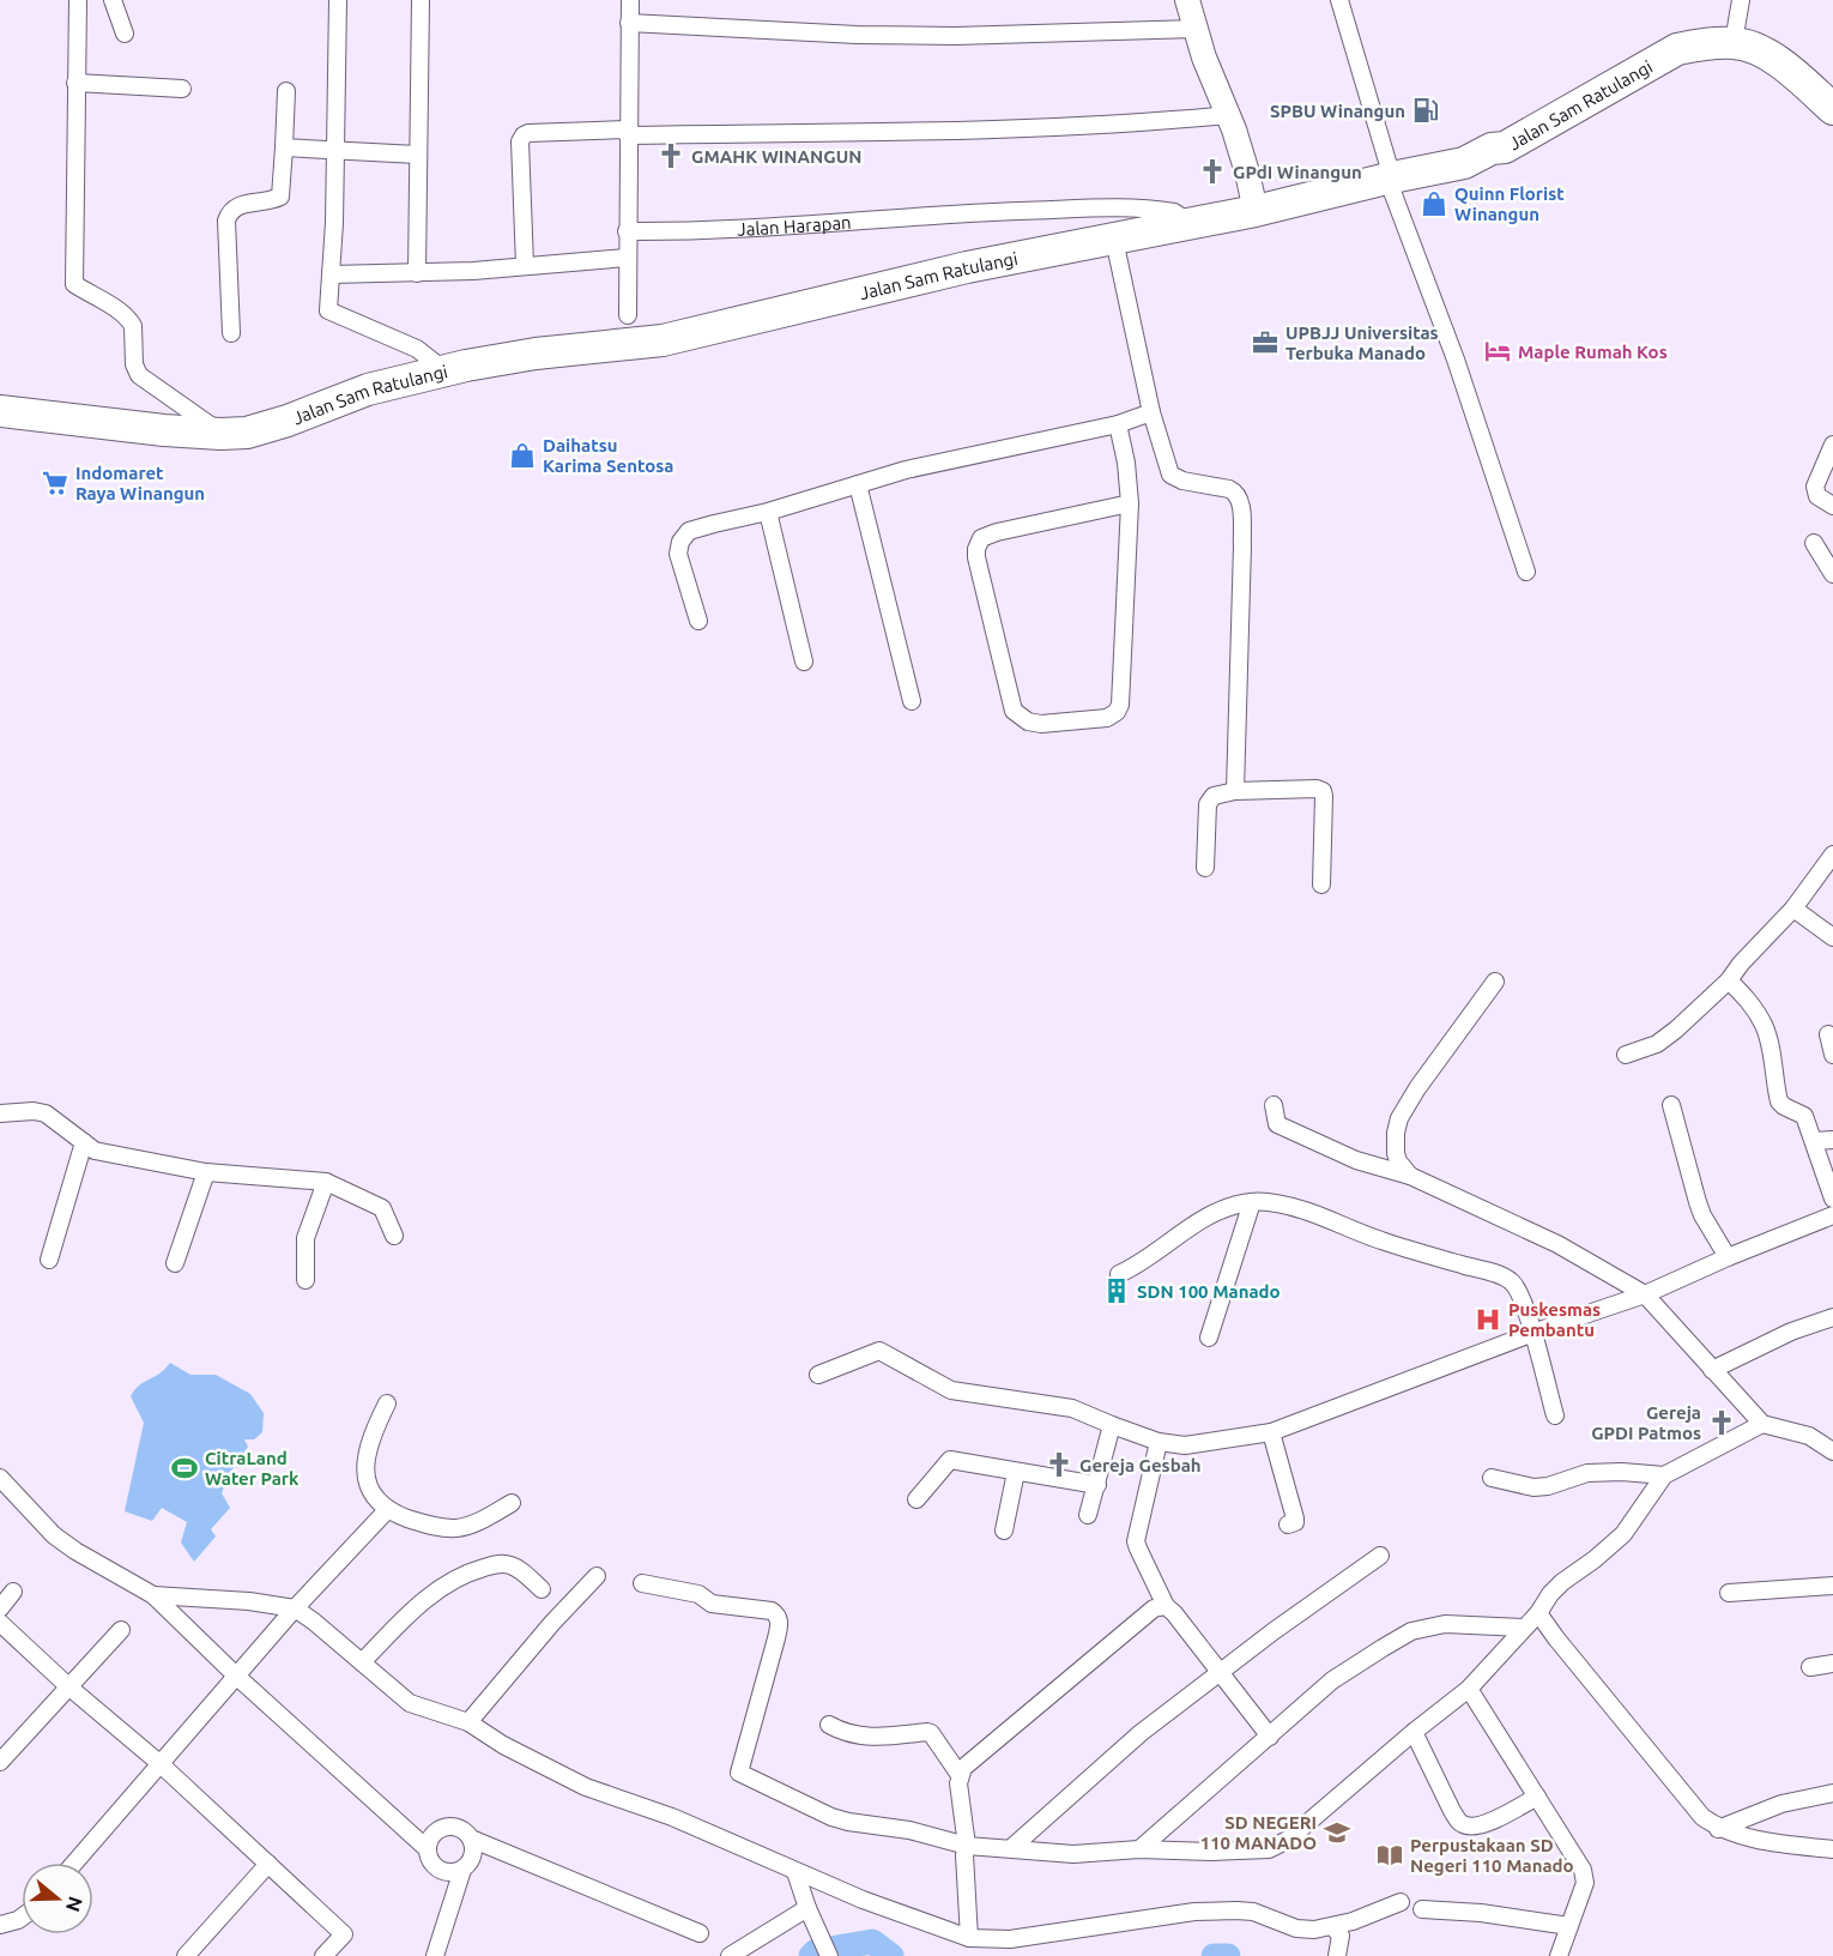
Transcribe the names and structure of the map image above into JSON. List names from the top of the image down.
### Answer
{
  "streets": {
    "highway": ["Jalan Sam Ratulangi"],
    "street": ["Jalan Harapan"]
  },
  "crossings": [
    ["Jalan Sam Ratulangi", "Jalan Harapan"]
  ],
  "places": {
    "fuel station": ["SPBU Winangun"],
    "church": [
      "GMAHK WINANGUN",
      "GPdI Winangun",
      "Gereja GPDI Patmos",
      "Gereja Gesbah"
    ],
    "shop": ["Quinn Florist Winangun", "Daihatsu Karima Sentosa"],
    "office": ["UPBJJ Universitas Terbuka Manado"],
    "hotel": ["Maple Rumah Kos"],
    "supermarket": ["Indomaret Raya Winangun"],
    "building": ["SDN 100 Manado"],
    "hospital": ["Puskesmas Pembantu"],
    "sports": ["CitraLand Water Park"],
    "school or university": ["SD NEGERI 110 MANADO"],
    "library": ["Perpustakaan SD Negeri 110 Manado"]
  },
  "north": "right"
}
